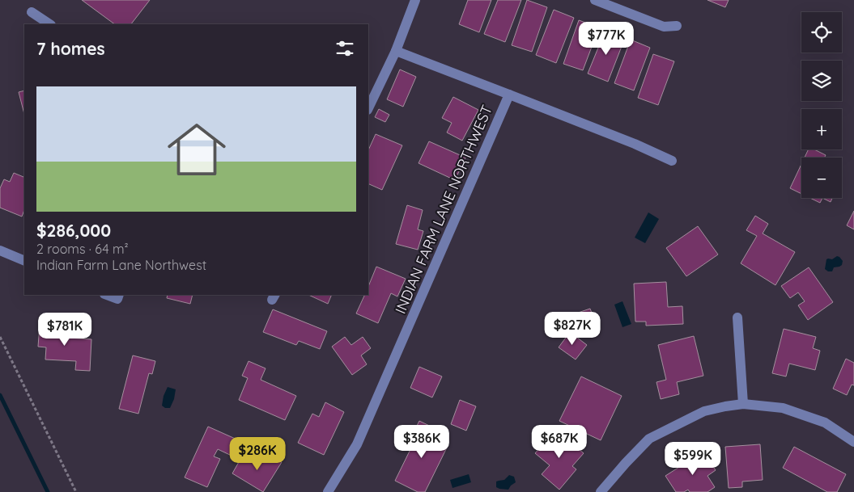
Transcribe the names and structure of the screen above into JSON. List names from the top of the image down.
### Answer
{
  "streets": {
    "street": ["INDIAN FARM LANE NORTHWEST"]
  },
  "page": {
    "map_buttons": ["+", "−"],
    "price": [
      "$777K",
      "$827K",
      "$781K",
      "$386K",
      "$687K",
      "$286K",
      "$599K"
    ],
    "heading": "7 homes",
    "list": [
      {
        "name": "$286,000",
        "note": "2 rooms · 64 m² · Indian Farm Lane Northwest"
      }
    ]
  }
}
